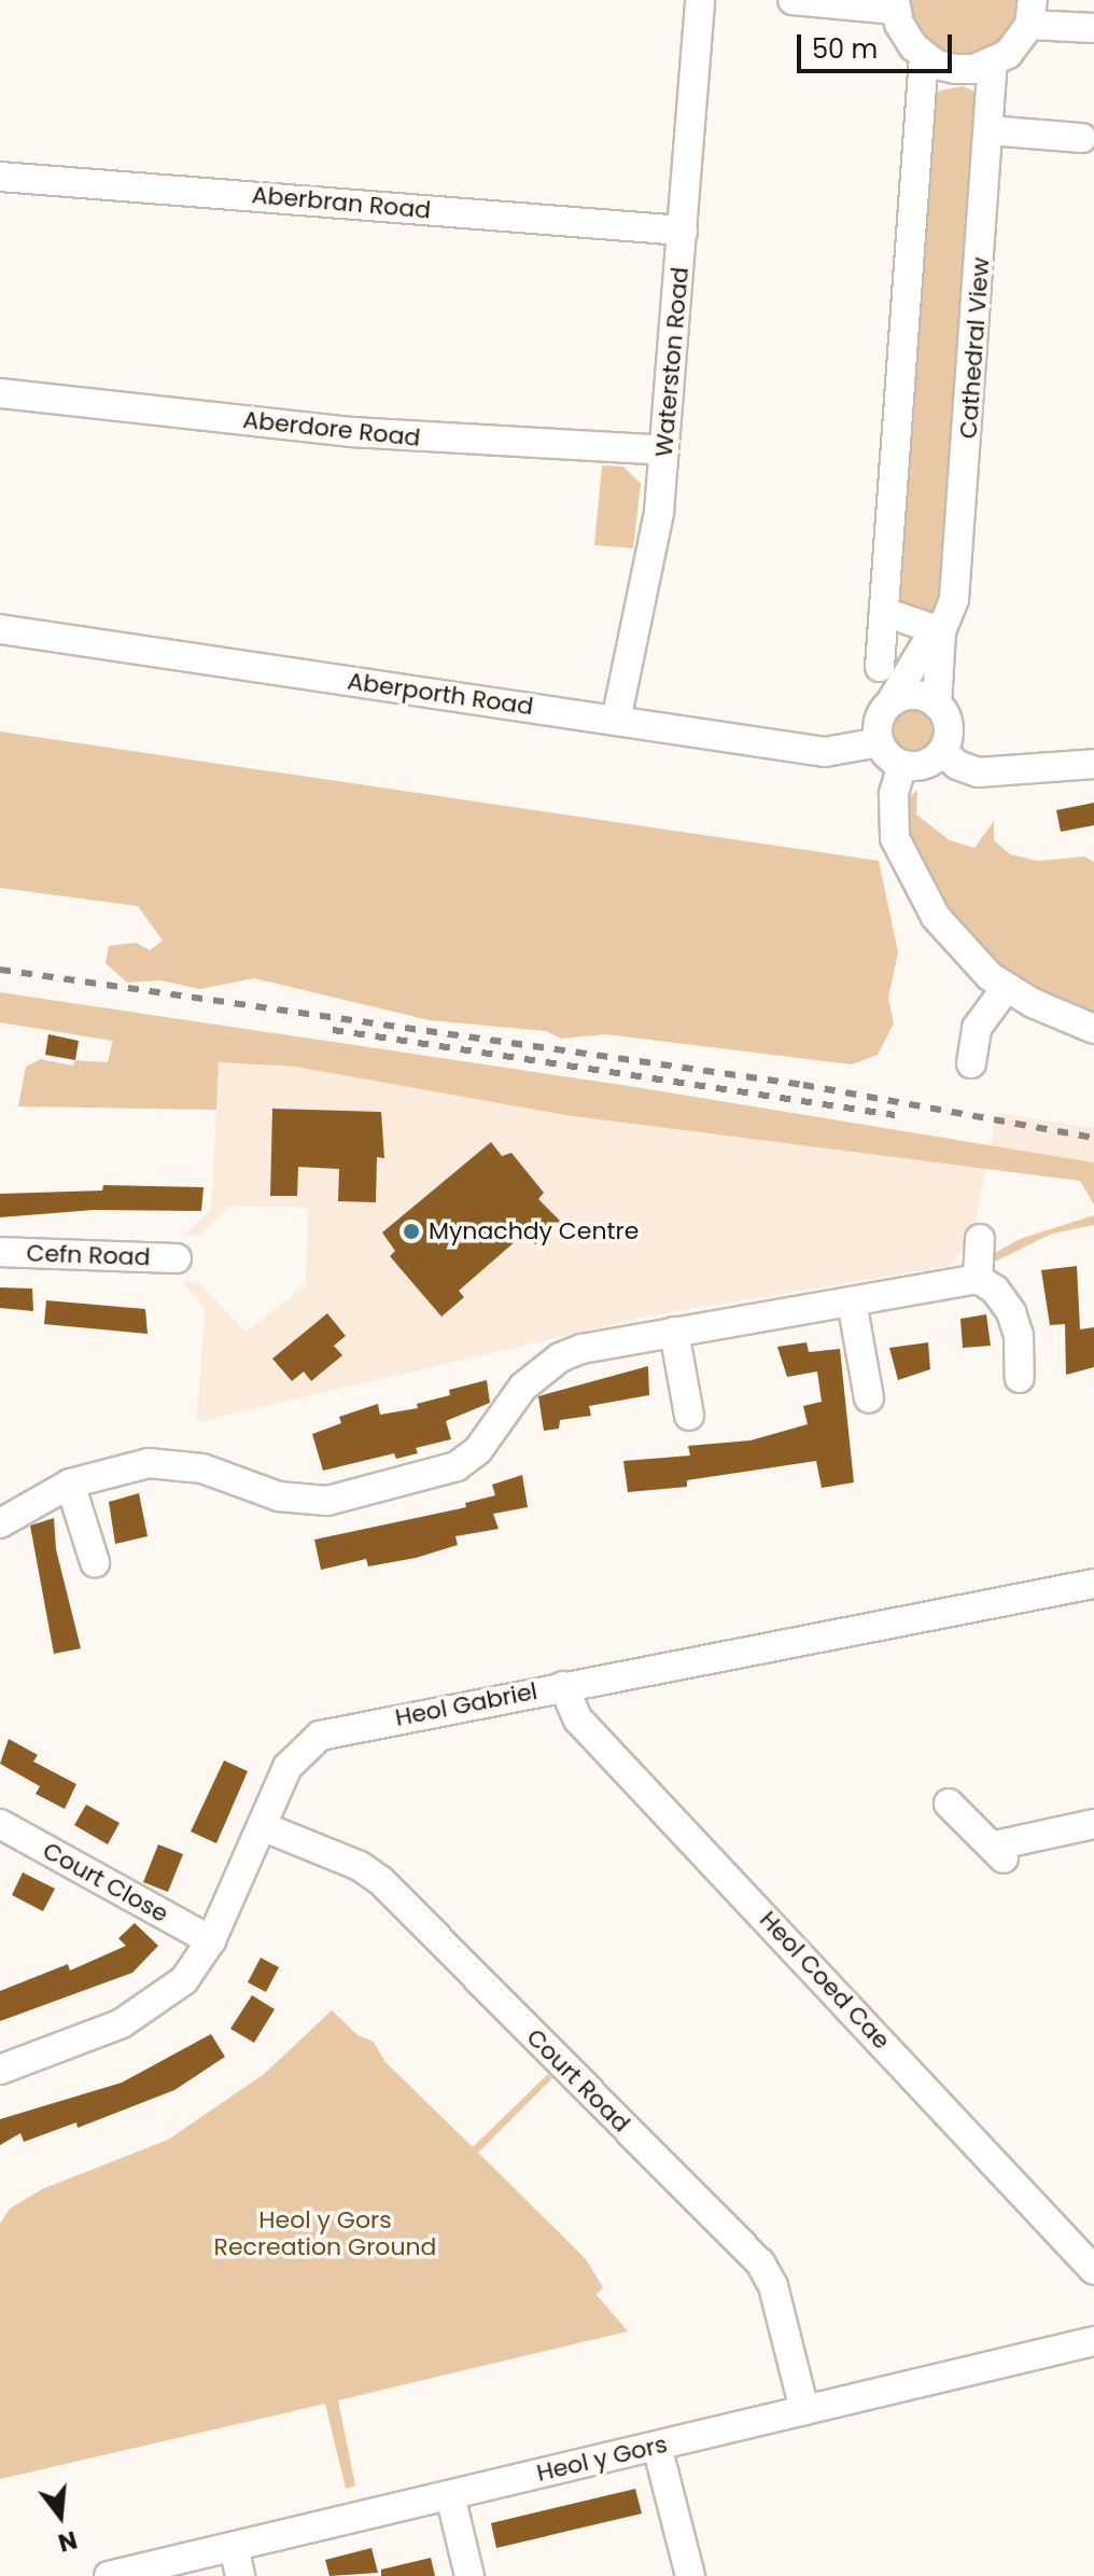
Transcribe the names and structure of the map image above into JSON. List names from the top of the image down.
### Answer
{
  "streets": {
    "street": [
      "Aberbran Road",
      "Cathedral View",
      "Waterston Road",
      "Aberdore Road",
      "Aberporth Road",
      "Cefn Road",
      "Heol Gabriel",
      "Court Close",
      "Heol Coed Cae",
      "Court Road",
      "Heol y Gors"
    ]
  },
  "crossings": [
    ["Aberbran Road", "Waterston Road"],
    ["Cathedral View", "Aberporth Road"],
    ["Waterston Road", "Aberdore Road"],
    ["Waterston Road", "Aberporth Road"],
    ["Heol Gabriel", "Court Close"],
    ["Heol Gabriel", "Heol Coed Cae"],
    ["Heol Gabriel", "Court Road"],
    ["Court Road", "Heol y Gors"]
  ],
  "parks": ["Heol y Gors Recreation Ground"],
  "places": ["Mynachdy Centre"],
  "scale_bar": "50 m",
  "north": "bottom"
}
